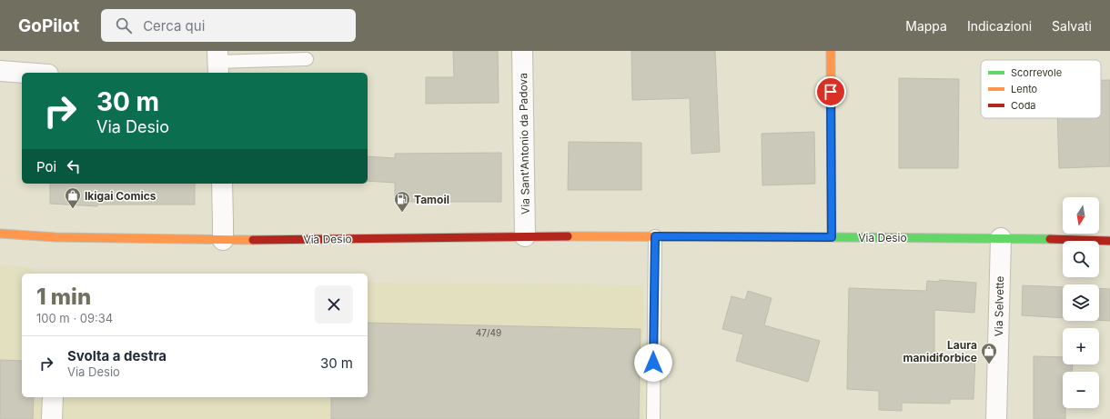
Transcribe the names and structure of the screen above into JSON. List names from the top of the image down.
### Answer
{
  "streets": {
    "street": ["Via Sant'Antonio da Padova", "Via Desio", "Via Selvette"]
  },
  "crossings": [
    ["Via Sant'Antonio da Padova", "Via Desio"],
    ["Via Desio", "Via Selvette"]
  ],
  "places": {
    "shop": ["Ikigai Comics", "Laura manidiforbice"],
    "fuel station": ["Tamoil"]
  },
  "house_numbers": ["47/49"],
  "legend": ["Scorrevole", "Lento", "Coda"],
  "north": "bottom",
  "page": {
    "header": "GoPilot",
    "search": "Cerca qui",
    "nav": ["Mappa", "Indicazioni", "Salvati"],
    "turn": ["30 m", "Via Desio"],
    "then": "Poi",
    "map_buttons": ["+", "−"],
    "heading": ["1 min", "100 m · 09:34"],
    "list": [
      {
        "name": "Svolta a destra",
        "note": "Via Desio",
        "value": "30 m"
      }
    ]
  }
}
